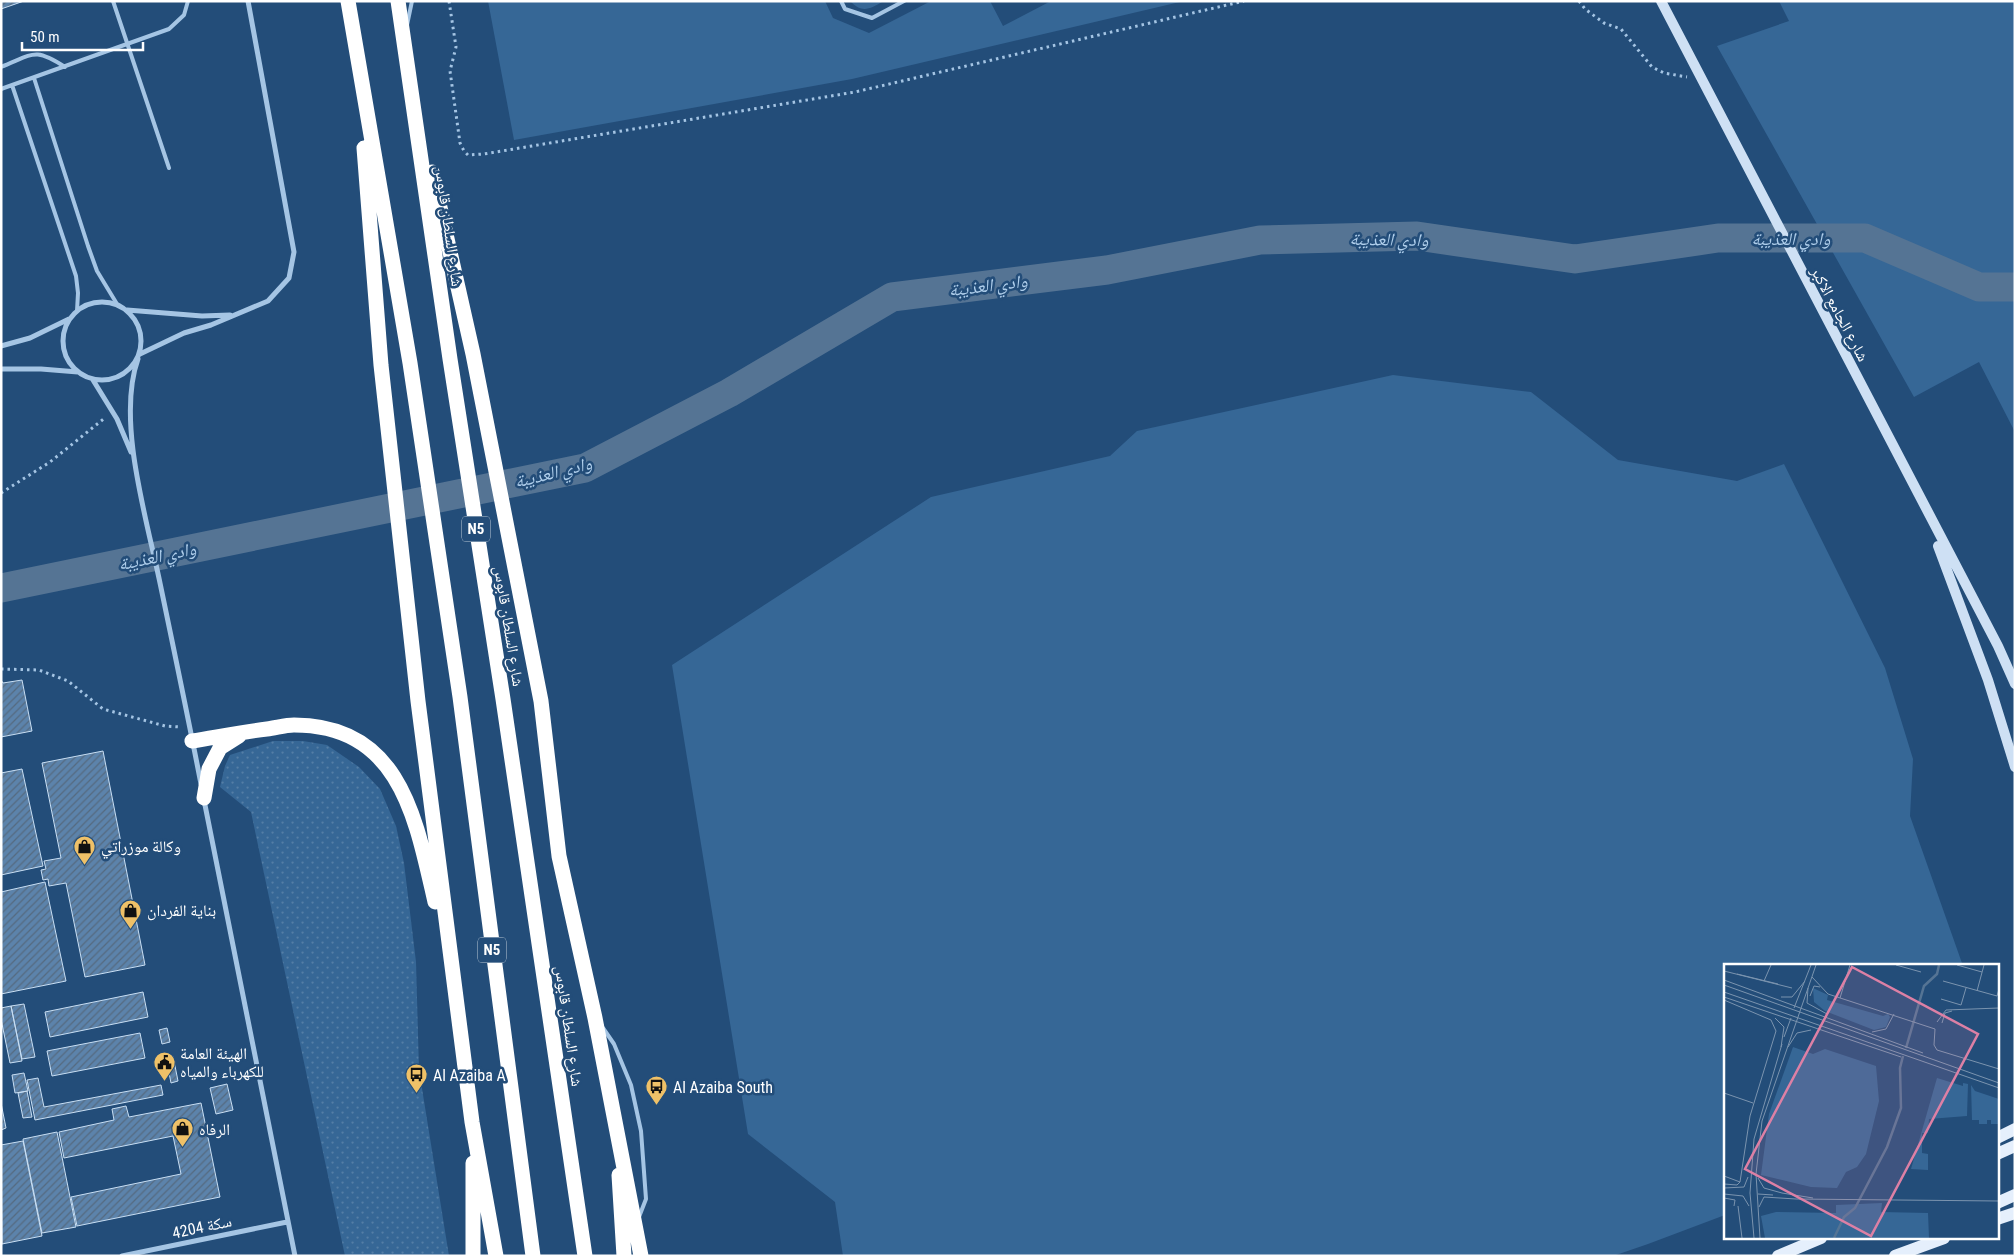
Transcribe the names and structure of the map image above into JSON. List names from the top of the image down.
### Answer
{
  "streets": {
    "highway": ["شارع السلطان قابوس", "N5"],
    "street": ["شارع الجامع الاكبر", "سكة 4204"]
  },
  "water": ["وادي العذيبة"],
  "places": {
    "shop": ["وكالة موزراتي", "بناية الفردان", "الرفاه"],
    "public building": ["الهيئة العامة للكهرباء والمياه"],
    "bus stop": ["Al Azaiba A", "Al Azaiba South"]
  },
  "scale_bar": "50 m"
}
